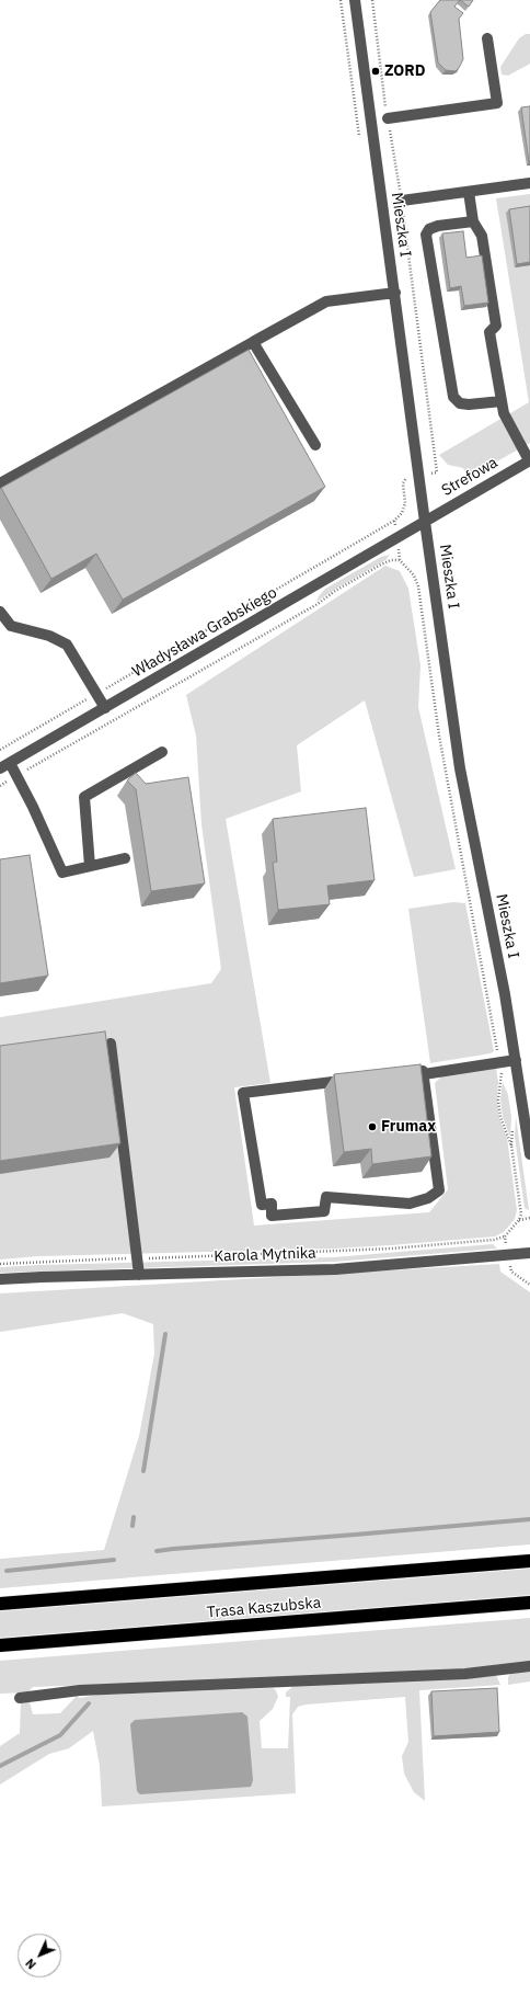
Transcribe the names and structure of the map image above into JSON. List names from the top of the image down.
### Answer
{
  "streets": {
    "highway": ["Trasa Kaszubska"],
    "street": [
      "Mieszka I",
      "Strefowa",
      "Władysława Grabskiego",
      "Karola Mytnika"
    ]
  },
  "crossings": [
    ["Mieszka I", "Strefowa"],
    ["Mieszka I", "Władysława Grabskiego"],
    ["Strefowa", "Władysława Grabskiego"]
  ],
  "places": ["ZORD", "Frumax"],
  "north": "bottom left"
}
